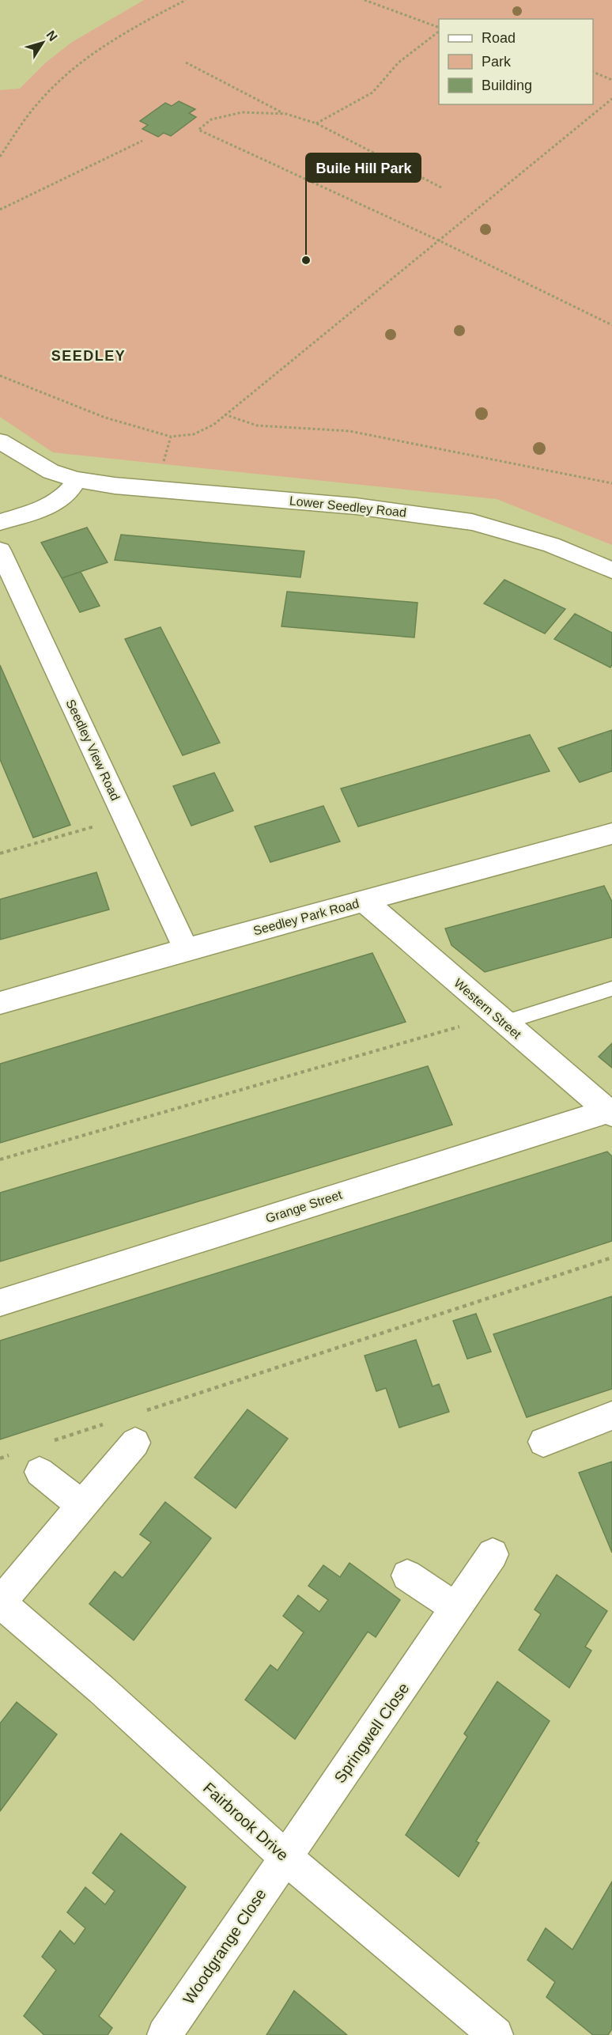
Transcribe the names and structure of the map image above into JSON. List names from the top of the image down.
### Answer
{
  "streets": {
    "street": [
      "Lower Seedley Road",
      "Seedley View Road",
      "Seedley Park Road",
      "Western Street",
      "Grange Street",
      "Springwell Close",
      "Fairbrook Drive",
      "Woodgrange Close"
    ]
  },
  "crossings": [
    ["Seedley View Road", "Seedley Park Road"],
    ["Seedley Park Road", "Western Street"],
    ["Western Street", "Grange Street"],
    ["Springwell Close", "Fairbrook Drive"],
    ["Springwell Close", "Woodgrange Close"],
    ["Fairbrook Drive", "Woodgrange Close"]
  ],
  "districts": ["SEEDLEY"],
  "places": ["Buile Hill Park"],
  "legend": ["Road", "Park", "Building"],
  "north": "top right"
}
